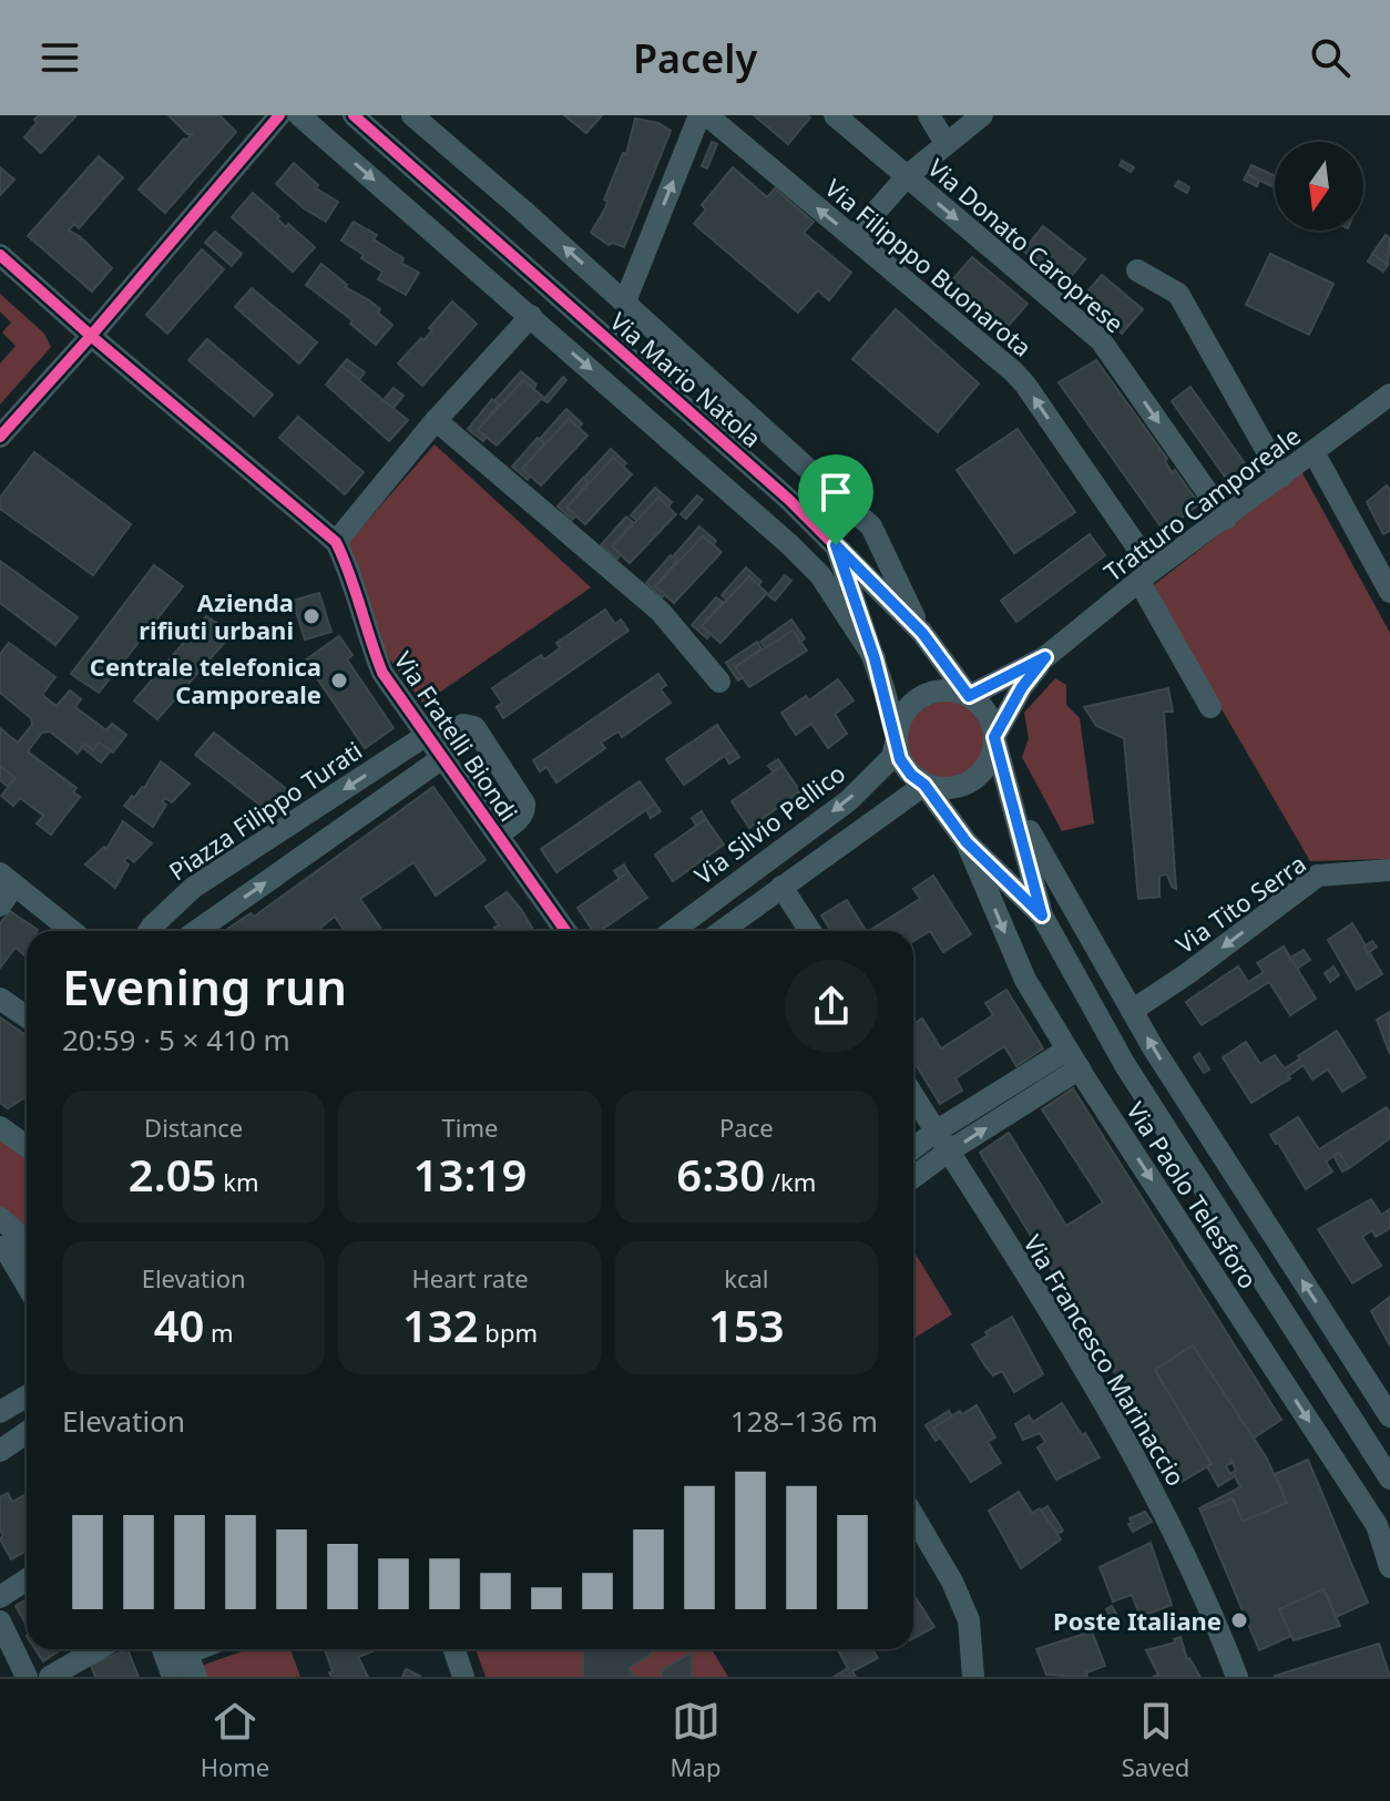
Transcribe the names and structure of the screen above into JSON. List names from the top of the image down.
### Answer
{
  "streets": {
    "street": [
      "Via Donato Caroprese",
      "Via Filipppo Buonarota",
      "Via Mario Natola",
      "Tratturo Camporeale",
      "Via Fratelli Biondi",
      "Piazza Filippo Turati",
      "Via Silvio Pellico",
      "Via Tito Serra",
      "Via Paolo Telesforo",
      "Via Francesco Marinaccio"
    ]
  },
  "crossings": [
    ["Via Donato Caroprese", "Tratturo Camporeale"],
    ["Via Filipppo Buonarota", "Tratturo Camporeale"],
    ["Via Mario Natola", "Tratturo Camporeale"],
    ["Via Mario Natola", "Via Silvio Pellico"],
    ["Via Mario Natola", "Via Paolo Telesforo"],
    ["Tratturo Camporeale", "Via Silvio Pellico"],
    ["Tratturo Camporeale", "Via Paolo Telesforo"],
    ["Via Fratelli Biondi", "Piazza Filippo Turati"],
    ["Via Silvio Pellico", "Via Paolo Telesforo"],
    ["Via Tito Serra", "Via Paolo Telesforo"]
  ],
  "one_way": ["Via Tito Serra"],
  "places": ["Azienda rifiuti urbani", "Centrale telefonica Camporeale", "Poste Italiane"],
  "north": "bottom",
  "page": {
    "header": "Pacely",
    "heading": ["Evening run", "20:59 · 5 × 410 m"],
    "stats": [
      ["Distance", "2.05 km"],
      ["Time", "13:19"],
      ["Pace", "6:30 /km"],
      ["Elevation", "40 m"],
      ["Heart rate", "132 bpm"],
      ["kcal", "153"]
    ],
    "chart": ["Elevation", "128–136 m"],
    "tabs": ["Home", "Map", "Saved"]
  }
}
